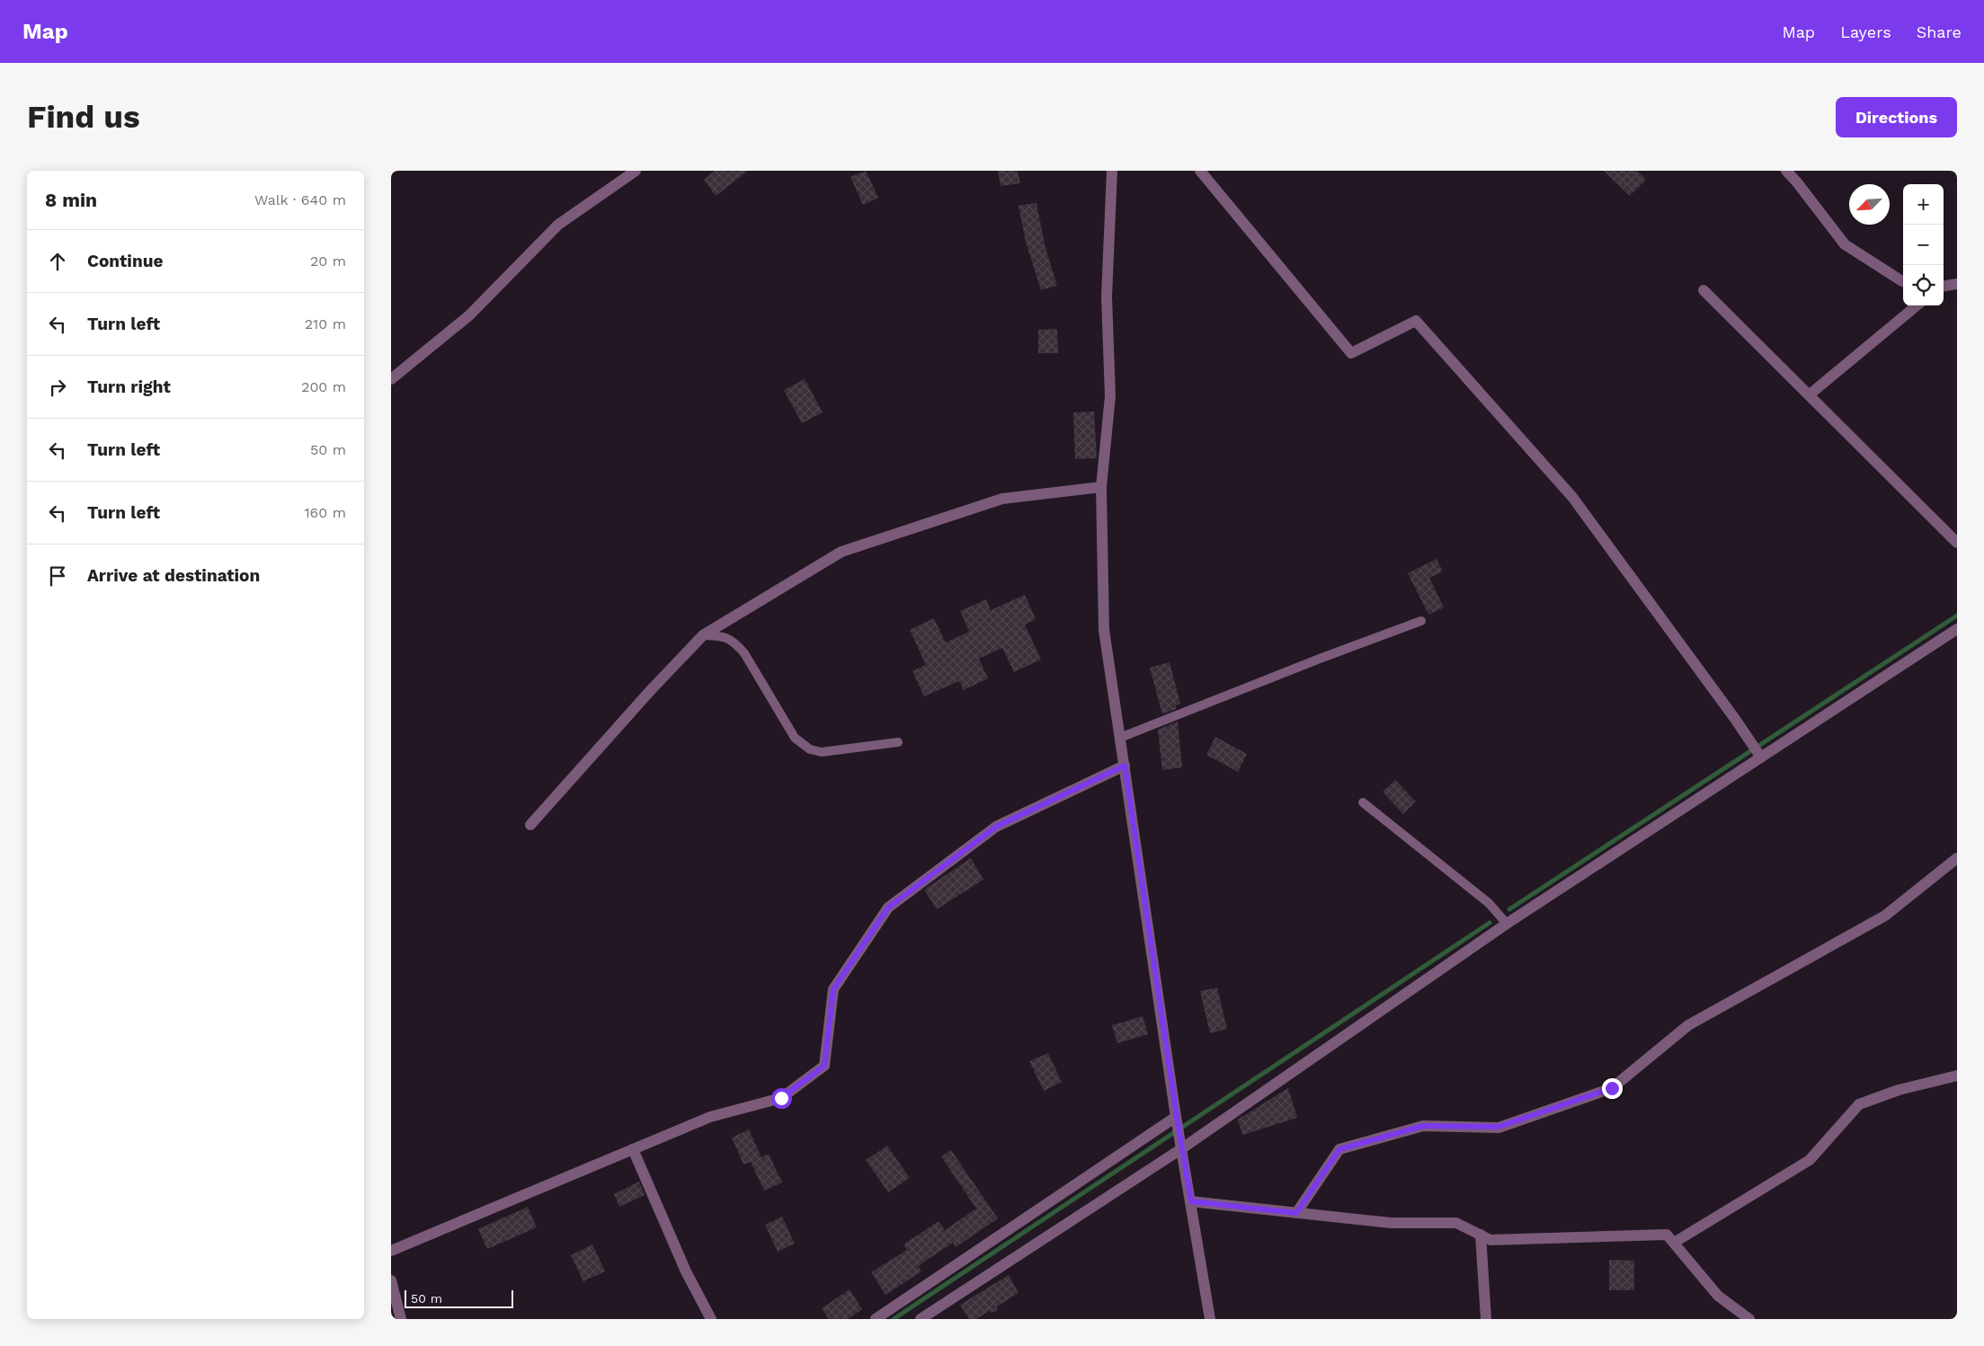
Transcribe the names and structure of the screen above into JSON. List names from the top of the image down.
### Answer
{
  "scale_bar": "50 m",
  "north": "bottom left",
  "page": {
    "header": "Map",
    "nav": ["Map", "Layers", "Share"],
    "buttons": "Directions",
    "title": "Find us",
    "heading": ["8 min", "Walk · 640 m"],
    "map_buttons": ["+", "−"],
    "list": [
      ["Continue", "20 m"],
      ["Turn left", "210 m"],
      ["Turn right", "200 m"],
      ["Turn left", "50 m"],
      ["Turn left", "160 m"],
      "Arrive at destination"
    ],
    "scale": "50 m"
  }
}
